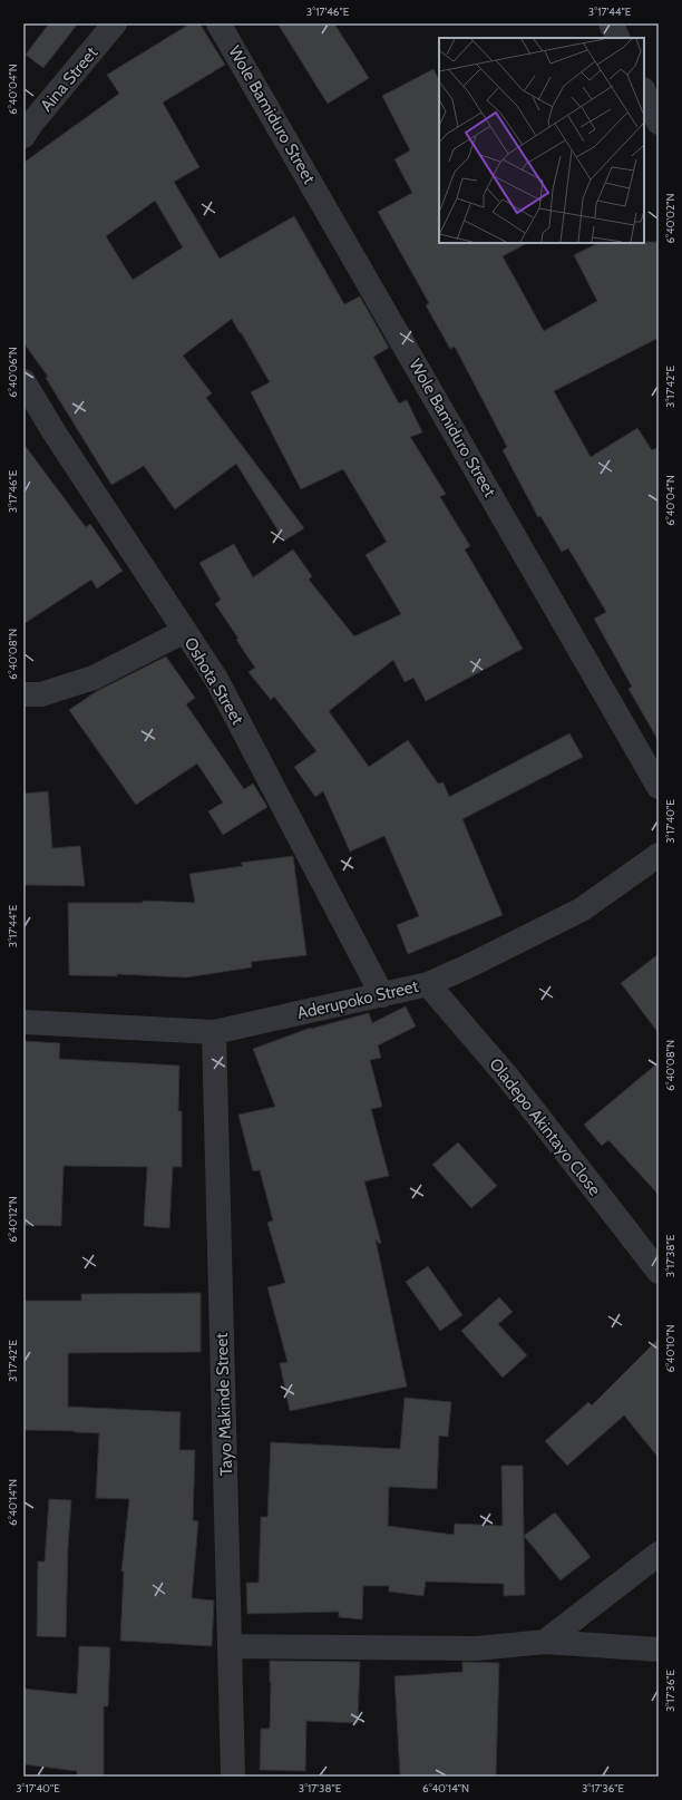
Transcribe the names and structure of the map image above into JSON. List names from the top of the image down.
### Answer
{
  "streets": {
    "street": [
      "Aina Street",
      "Wole Bamiduro Street",
      "Oshota Street",
      "Aderupoko Street",
      "Oladepo Akintayo Close",
      "Tayo Makinde Street"
    ]
  },
  "crossings": [
    ["Oshota Street", "Aderupoko Street"],
    ["Aderupoko Street", "Oladepo Akintayo Close"],
    ["Aderupoko Street", "Tayo Makinde Street"]
  ],
  "coordinates": [
    "3°17'46\"E",
    "3°17'44\"E",
    "6°40'04\"N",
    "6°40'02\"N",
    "6°40'06\"N",
    "3°17'42\"E",
    "6°40'08\"N",
    "3°17'40\"E",
    "6°40'12\"N",
    "3°17'38\"E",
    "6°40'10\"N",
    "6°40'14\"N",
    "3°17'36\"E"
  ]
}
